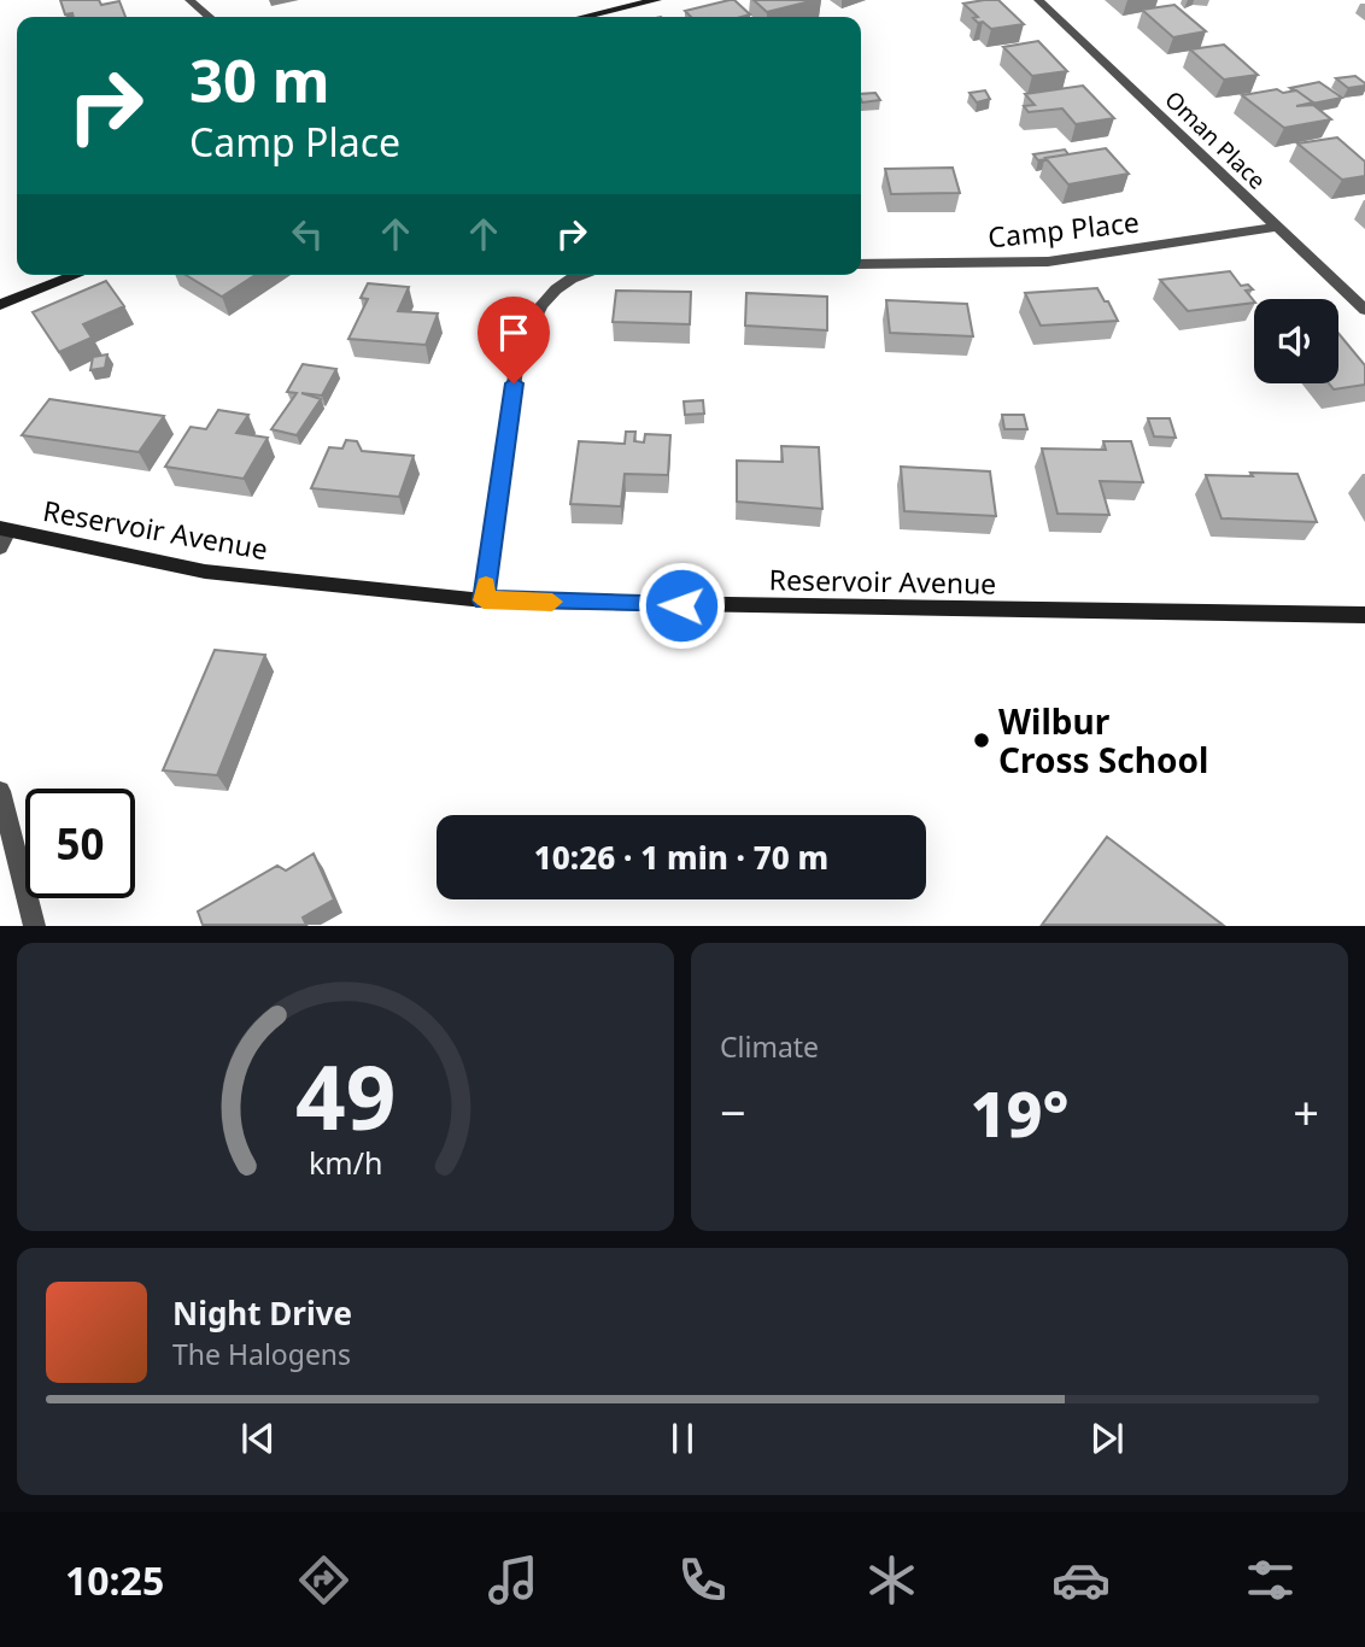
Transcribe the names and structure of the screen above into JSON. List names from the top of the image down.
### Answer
{
  "streets": {
    "main road": ["Reservoir Avenue"],
    "street": ["Oman Place", "Camp Place"]
  },
  "crossings": [
    ["Oman Place", "Camp Place"]
  ],
  "places": ["Wilbur Cross School"],
  "page": {
    "turn": ["30 m", "Camp Place"],
    "limit": "50",
    "trip": "10:26 · 1 min · 70 m",
    "tile": "Climate",
    "heat": ["−", "19°", "+"],
    "song": ["Night Drive", "The Halogens"],
    "tabs": "10:25",
    "gauge": ["49", "km/h"]
  }
}
